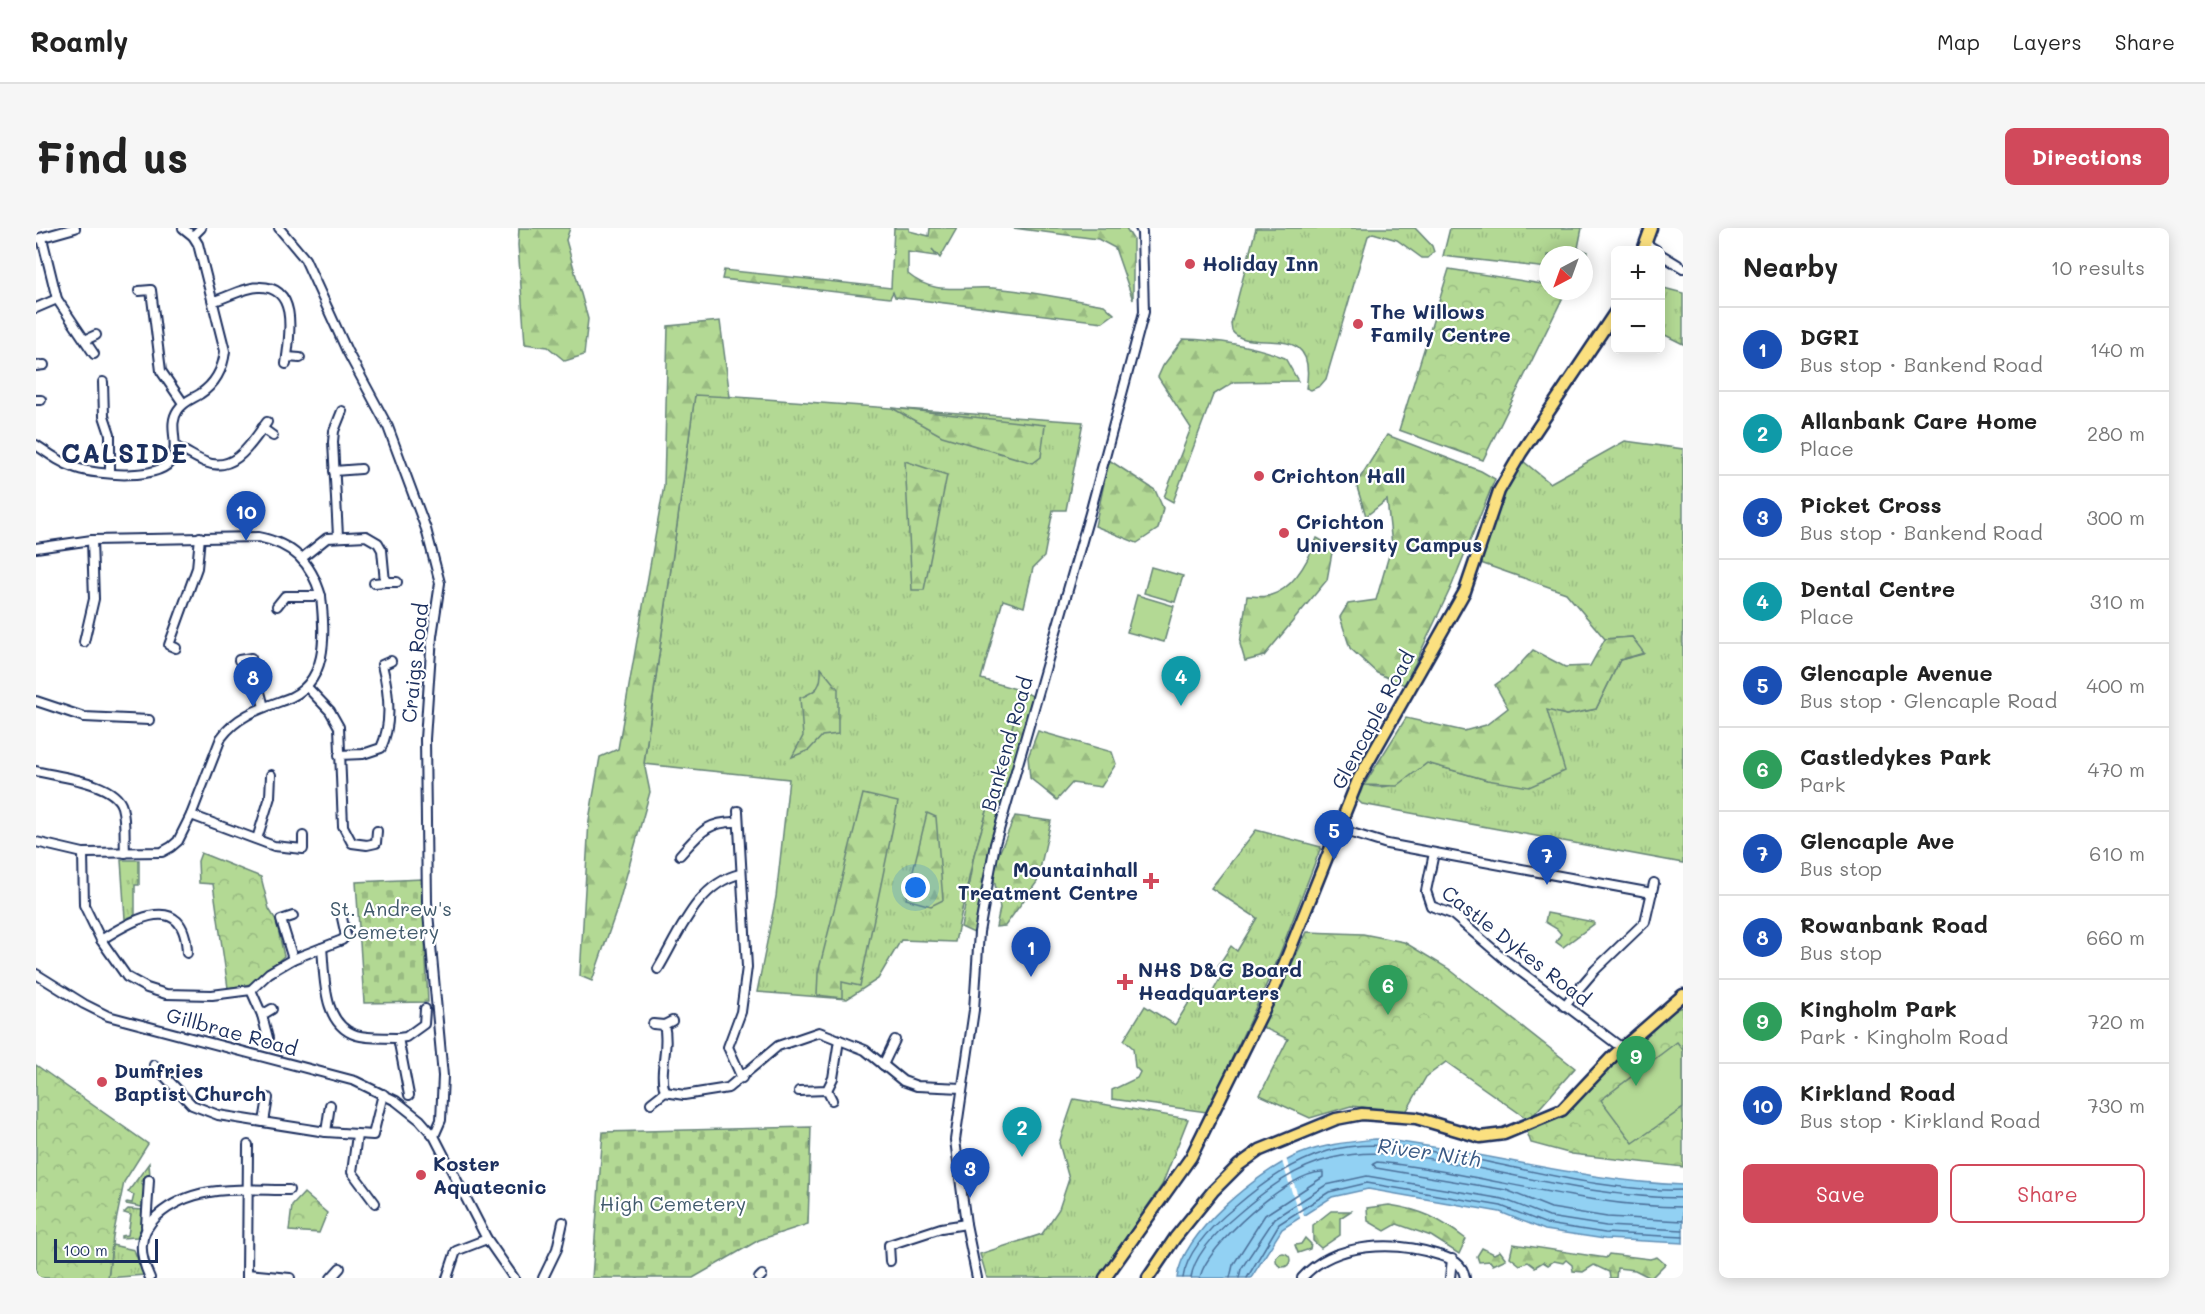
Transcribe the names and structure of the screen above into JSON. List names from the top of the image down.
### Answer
{
  "streets": {
    "main road": ["Glencaple Road"],
    "street": [
      "Craigs Road",
      "Bankend Road",
      "Castle Dykes Road",
      "Gillbrae Road"
    ]
  },
  "crossings": [
    ["Craigs Road", "Gillbrae Road"]
  ],
  "districts": ["CALSIDE"],
  "water": ["River Nith"],
  "parks": ["St. Andrew's Cemetery", "High Cemetery"],
  "places": {
    "other": [
      "Holiday Inn",
      "The Willows Family Centre",
      "Crichton Hall",
      "Crichton University Campus",
      "Dumfries Baptist Church",
      "Koster Aquatecnic"
    ],
    "health": ["Mountainhall Treatment Centre", "NHS D&G Board Headquarters"]
  },
  "scale_bar": "100 m",
  "north": "bottom left",
  "page": {
    "header": "Roamly",
    "nav": ["Map", "Layers", "Share"],
    "buttons": [
      "Directions",
      ["Save", "Share"]
    ],
    "title": "Find us",
    "heading": ["Nearby", "10 results"],
    "map_buttons": ["+", "−"],
    "list": [
      {
        "mark": "1",
        "name": "DGRI",
        "note": "Bus stop · Bankend Road",
        "value": "140 m"
      },
      {
        "mark": "2",
        "name": "Allanbank Care Home",
        "note": "Place",
        "value": "280 m"
      },
      {
        "mark": "3",
        "name": "Picket Cross",
        "note": "Bus stop · Bankend Road",
        "value": "300 m"
      },
      {
        "mark": "4",
        "name": "Dental Centre",
        "note": "Place",
        "value": "310 m"
      },
      {
        "mark": "5",
        "name": "Glencaple Avenue",
        "note": "Bus stop · Glencaple Road",
        "value": "400 m"
      },
      {
        "mark": "6",
        "name": "Castledykes Park",
        "note": "Park",
        "value": "470 m"
      },
      {
        "mark": "7",
        "name": "Glencaple Ave",
        "note": "Bus stop",
        "value": "610 m"
      },
      {
        "mark": "8",
        "name": "Rowanbank Road",
        "note": "Bus stop",
        "value": "660 m"
      },
      {
        "mark": "9",
        "name": "Kingholm Park",
        "note": "Park · Kingholm Road",
        "value": "720 m"
      },
      {
        "mark": "10",
        "name": "Kirkland Road",
        "note": "Bus stop · Kirkland Road",
        "value": "730 m"
      }
    ],
    "pins": [
      "10",
      "4",
      "8",
      "5",
      "7",
      "1",
      "6",
      "9",
      "2",
      "3"
    ],
    "scale": "100 m"
  }
}
